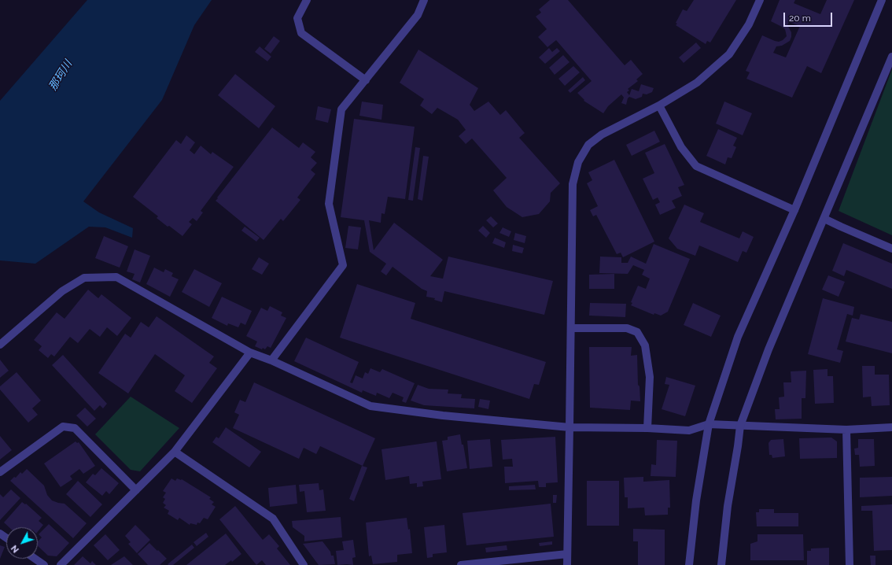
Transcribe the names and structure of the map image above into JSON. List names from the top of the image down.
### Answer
{
  "water": ["那珂川"],
  "scale_bar": "20 m",
  "north": "bottom left"
}
